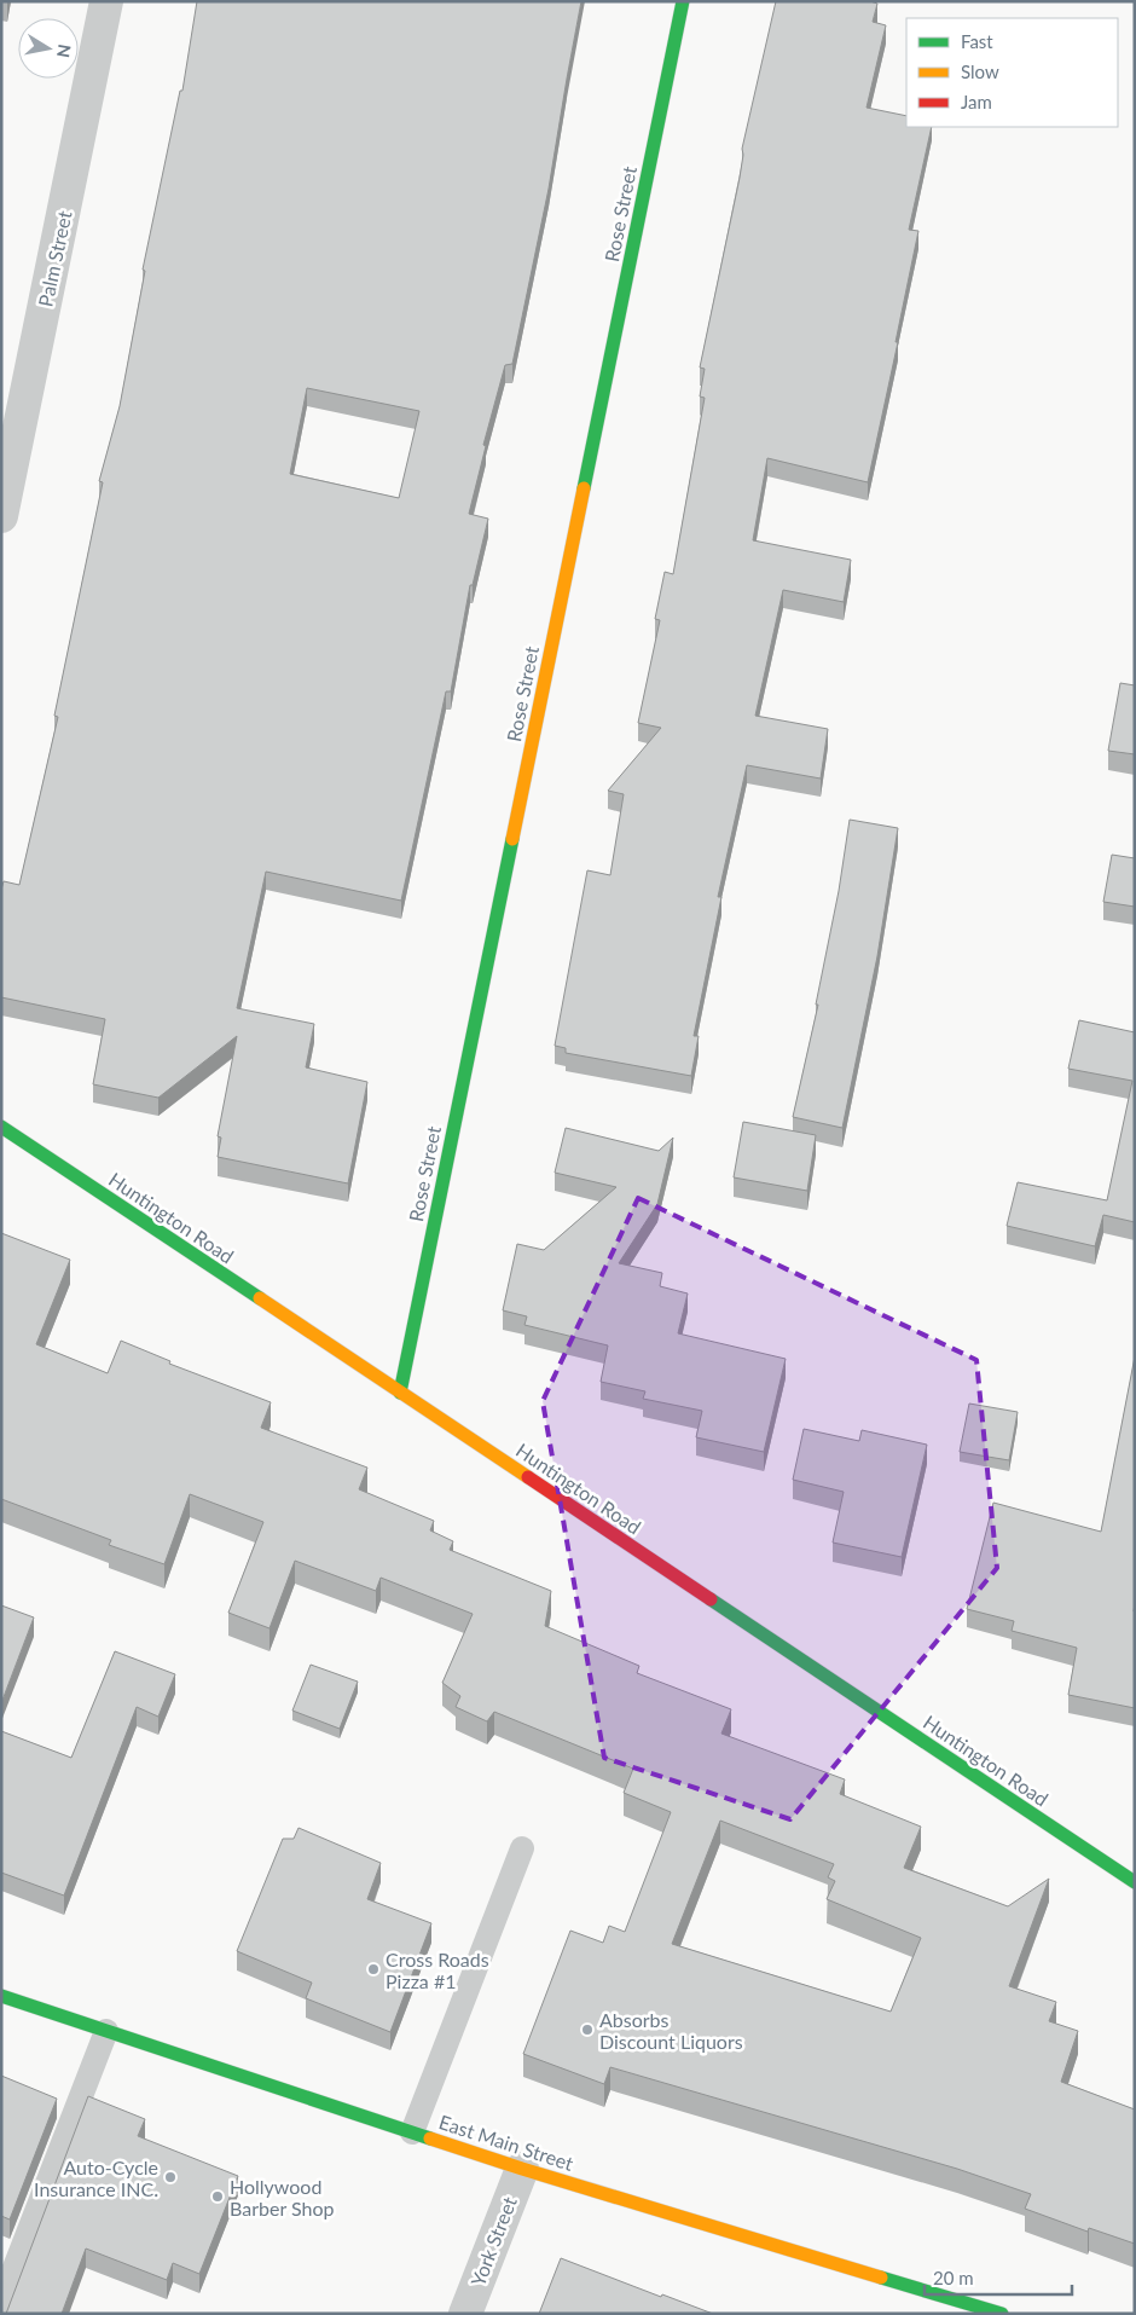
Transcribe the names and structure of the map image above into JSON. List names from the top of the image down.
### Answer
{
  "streets": {
    "main road": ["Rose Street", "Huntington Road", "East Main Street"],
    "street": ["Palm Street", "York Street"]
  },
  "crossings": [
    ["Rose Street", "Huntington Road"],
    ["East Main Street", "York Street"]
  ],
  "places": [
    "Cross Roads Pizza #1",
    "Absorbs Discount Liquors",
    "Auto-Cycle Insurance INC.",
    "Hollywood Barber Shop"
  ],
  "legend": ["Fast", "Slow", "Jam"],
  "scale_bar": "20 m",
  "north": "right"
}
